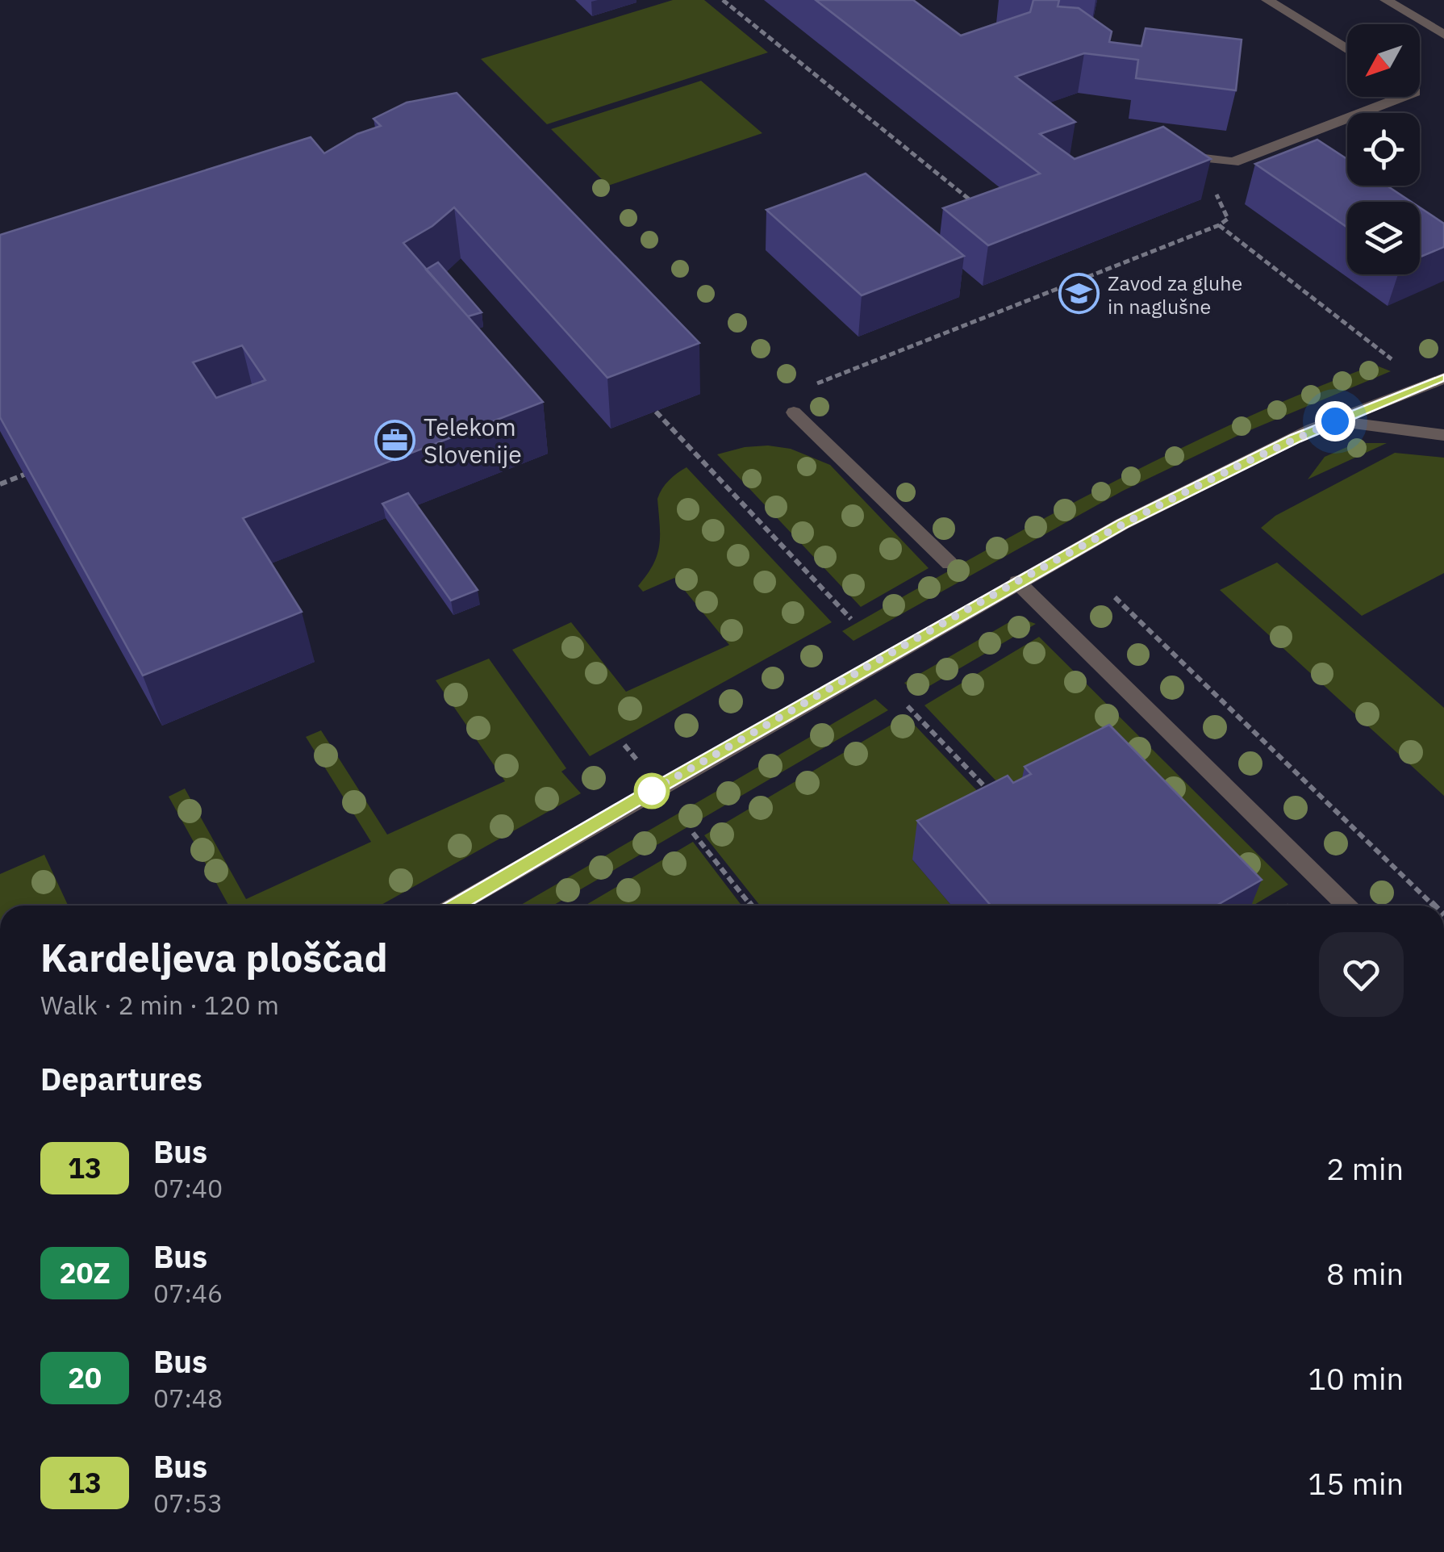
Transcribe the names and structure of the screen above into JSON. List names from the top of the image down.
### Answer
{
  "places": {
    "school or university": ["Zavod za gluhe in naglušne"],
    "office": ["Telekom Slovenije"]
  },
  "lines": ["bus line 13"],
  "north": "bottom left",
  "page": {
    "heading": [
      ["Kardeljeva ploščad", "Walk · 2 min · 120 m"],
      "Departures"
    ],
    "list": [
      {
        "mark": "13",
        "name": "Bus",
        "note": "07:40",
        "value": "2 min"
      },
      {
        "mark": "20Z",
        "name": "Bus",
        "note": "07:46",
        "value": "8 min"
      },
      {
        "mark": "20",
        "name": "Bus",
        "note": "07:48",
        "value": "10 min"
      },
      {
        "mark": "13",
        "name": "Bus",
        "note": "07:53",
        "value": "15 min"
      }
    ]
  }
}
